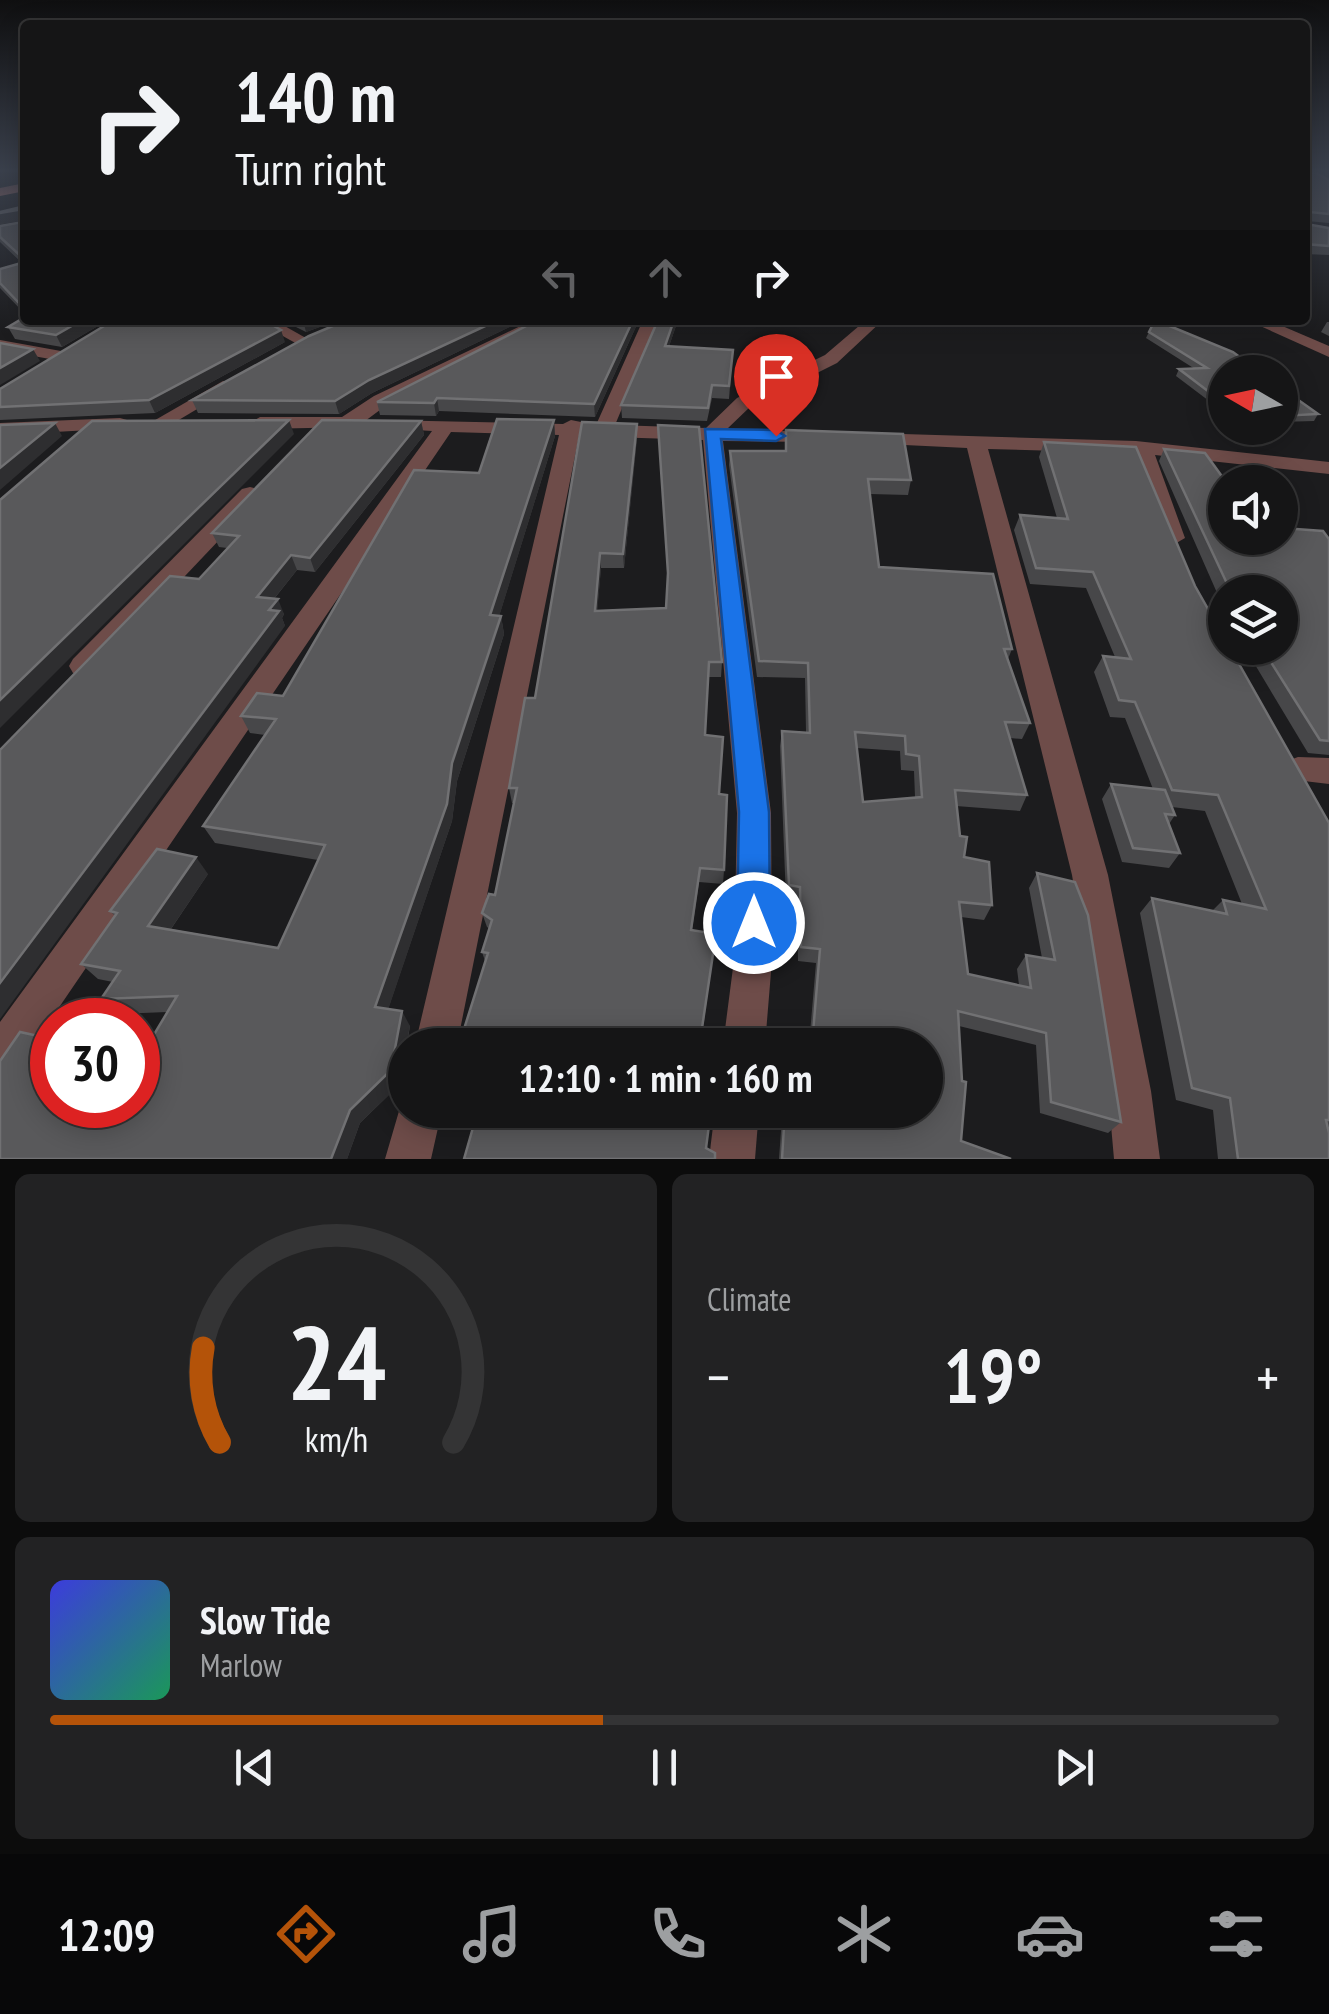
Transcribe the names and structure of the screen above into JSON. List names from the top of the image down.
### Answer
{
  "north": "left",
  "page": {
    "turn": ["140 m", "Turn right"],
    "limit": "30",
    "trip": "12:10 · 1 min · 160 m",
    "tile": "Climate",
    "heat": ["−", "19°", "+"],
    "song": ["Slow Tide", "Marlow"],
    "tabs": "12:09",
    "gauge": ["24", "km/h"]
  }
}
